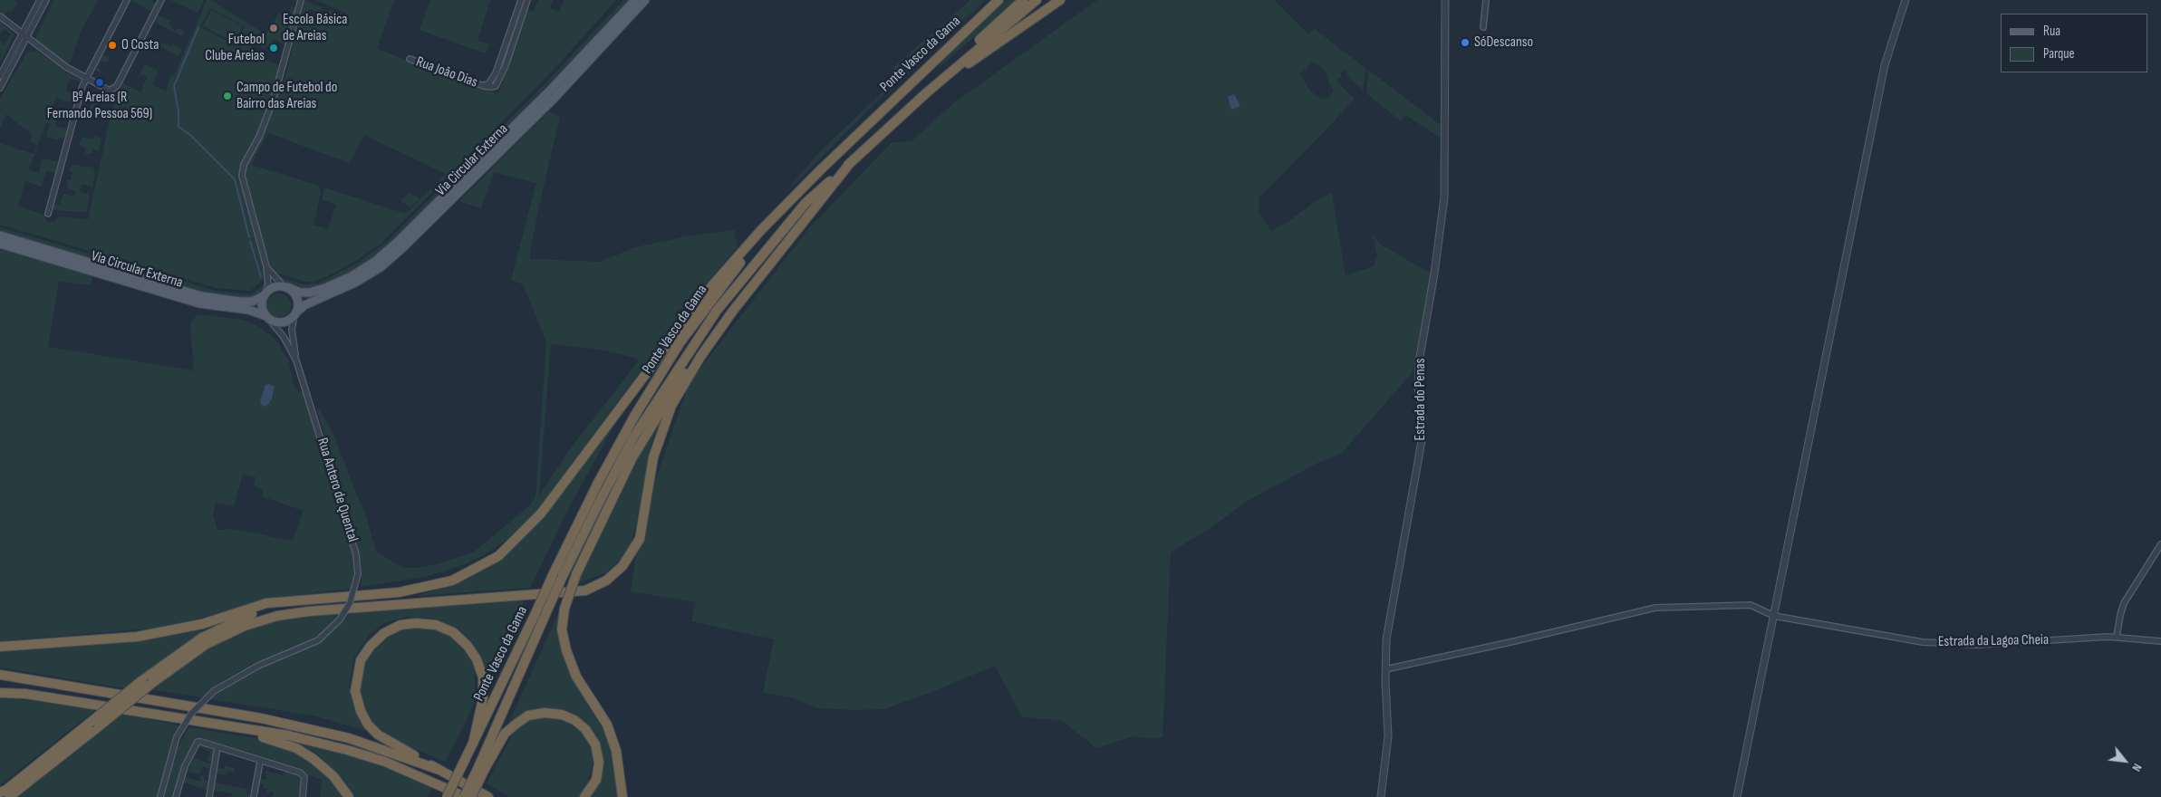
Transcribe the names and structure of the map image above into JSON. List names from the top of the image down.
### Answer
{
  "streets": {
    "highway": ["Ponte Vasco da Gama"],
    "main road": ["Via Circular Externa"],
    "street": [
      "Rua João Dias",
      "Estrada do Penas",
      "Rua Antero de Quental",
      "Estrada da Lagoa Cheia"
    ]
  },
  "crossings": [
    ["Estrada do Penas", "Estrada da Lagoa Cheia"]
  ],
  "places": [
    "Escola Básica de Areias",
    "SóDescanso",
    "O Costa",
    "Futebol Clube Areias",
    "Bº Areias (R Fernando Pessoa 569)",
    "Campo de Futebol do Bairro das Areias"
  ],
  "legend": ["Rua", "Parque"],
  "north": "bottom right"
}
